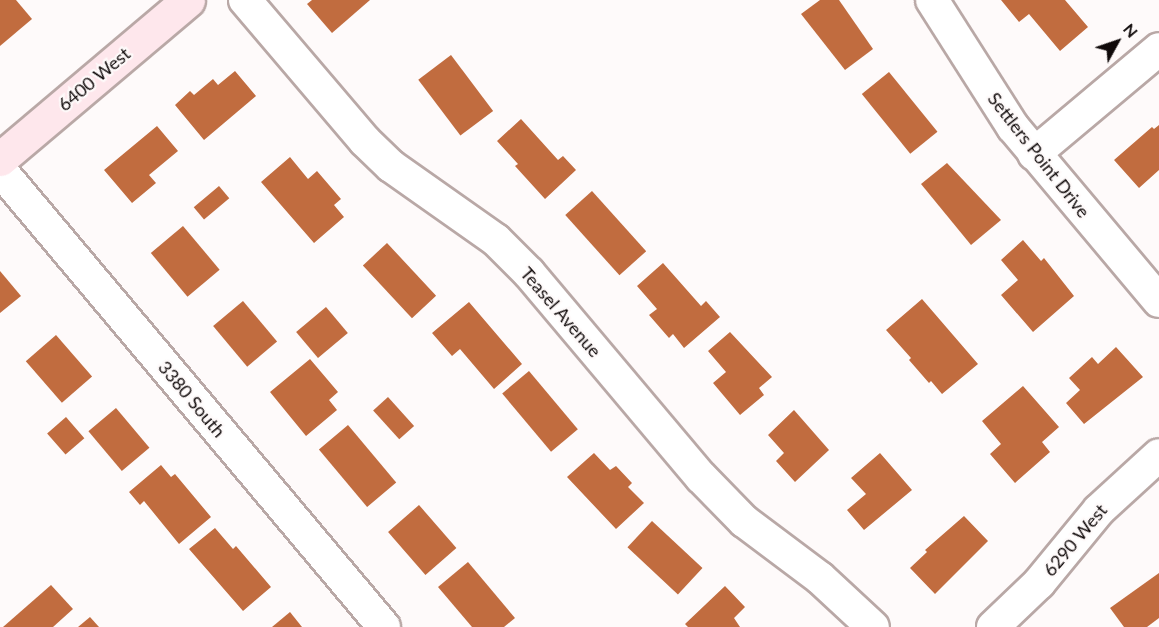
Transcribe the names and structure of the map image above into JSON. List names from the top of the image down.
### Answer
{
  "streets": {
    "street": [
      "6400 West",
      "Settlers Point Drive",
      "Teasel Avenue",
      "3380 South",
      "6290 West"
    ]
  },
  "north": "top right"
}
